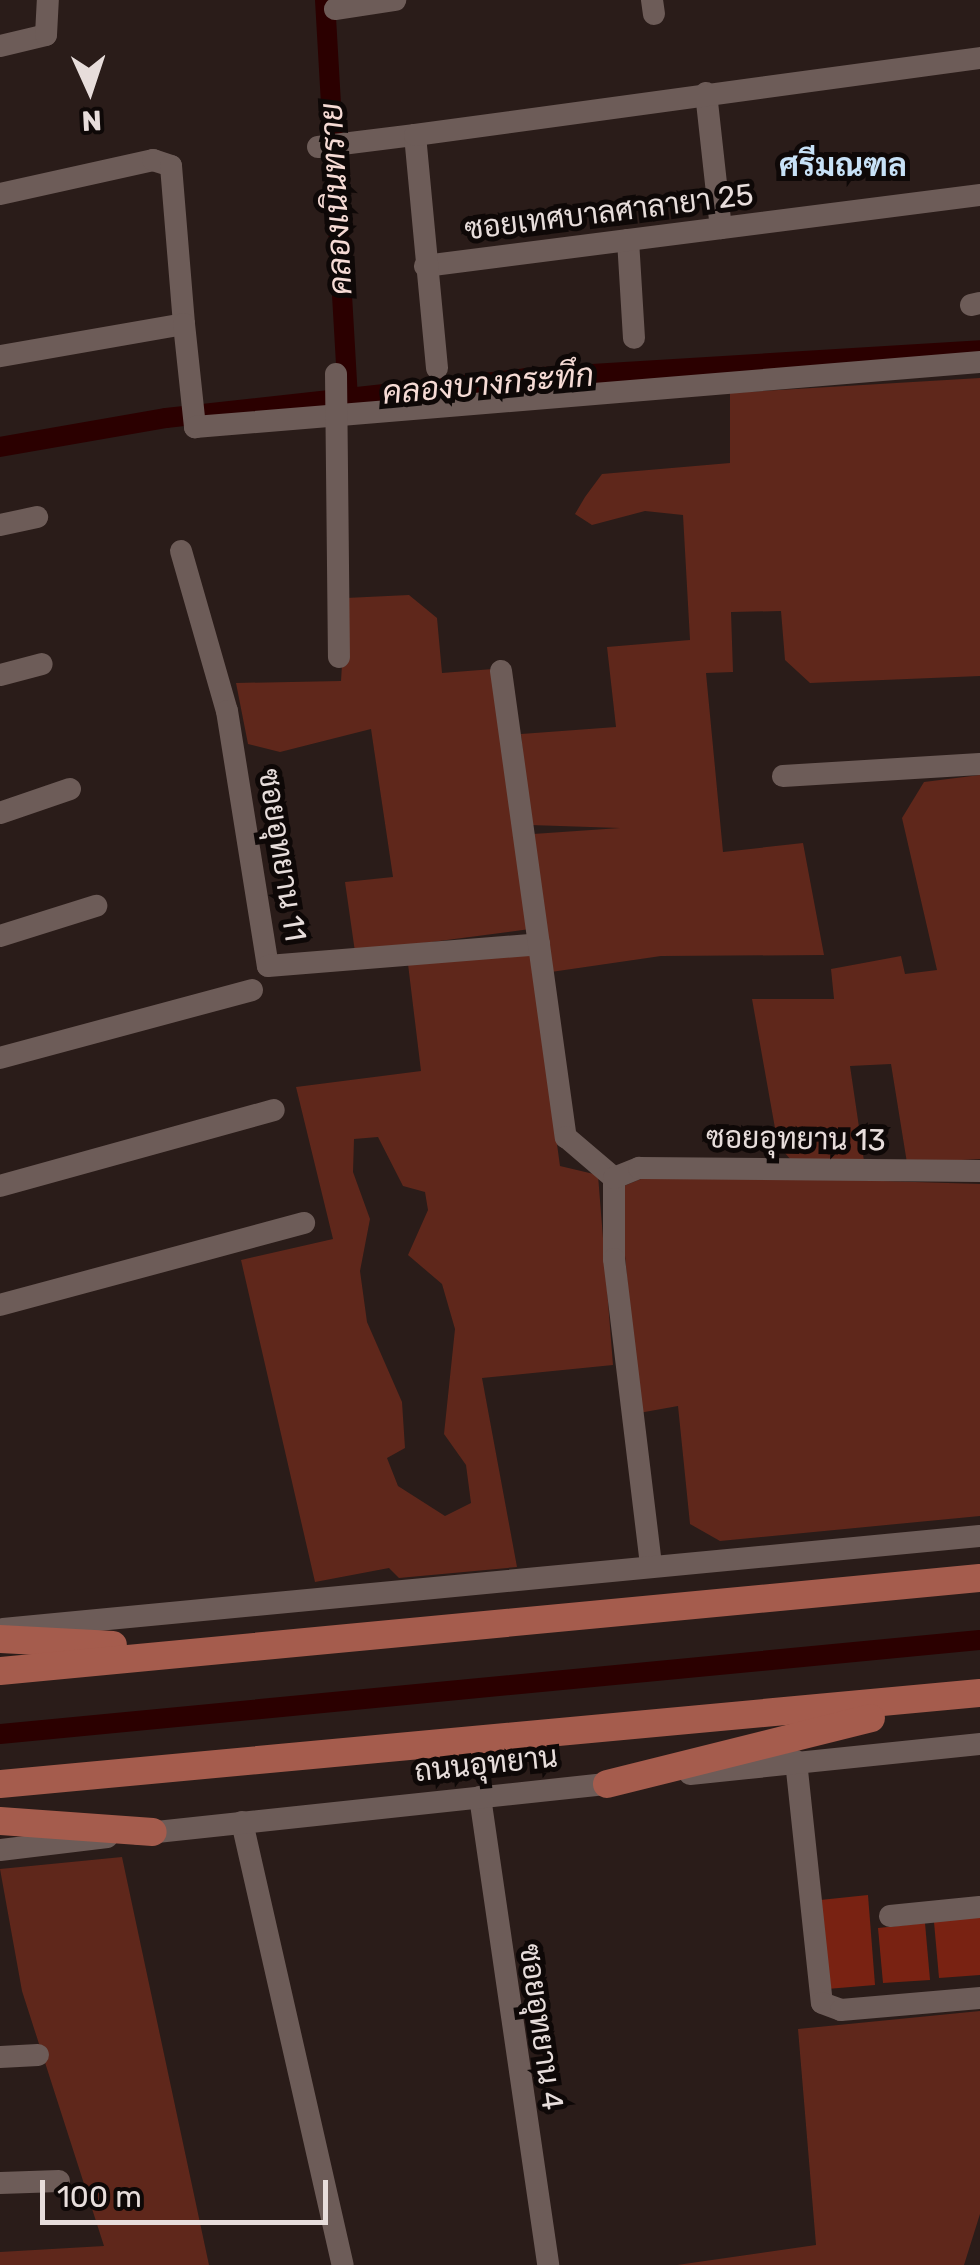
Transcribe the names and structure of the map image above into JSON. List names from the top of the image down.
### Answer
{
  "streets": {
    "main road": ["ถนนอุทยาน"],
    "street": [
      "ซอยเทศบาลศาลายา 25",
      "ซอยอุทยาน 11",
      "ซอยอุทยาน 13",
      "ซอยอุทยาน 4"
    ]
  },
  "crossings": [
    ["ถนนอุทยาน", "ซอยอุทยาน 4"]
  ],
  "districts": ["ศรีมณฑล"],
  "water": ["คลองเนินทราย", "คลองบางกระทึก"],
  "scale_bar": "100 m",
  "north": "bottom"
}
